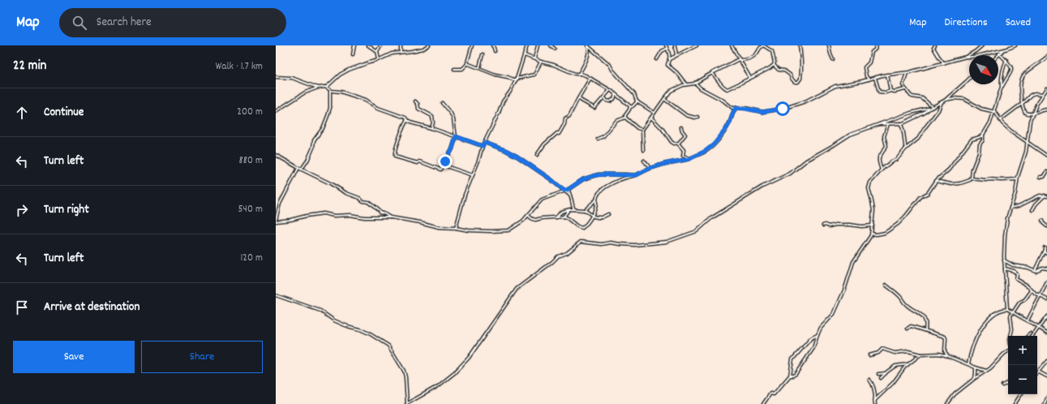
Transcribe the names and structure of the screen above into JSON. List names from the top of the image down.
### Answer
{
  "north": "bottom right",
  "page": {
    "header": "Map",
    "search": "Search here",
    "nav": ["Map", "Directions", "Saved"],
    "heading": ["22 min", "Walk · 1.7 km"],
    "list": [
      ["Continue", "200 m"],
      ["Turn left", "880 m"],
      ["Turn right", "540 m"],
      ["Turn left", "120 m"],
      "Arrive at destination"
    ],
    "buttons": ["Save", "Share"],
    "map_buttons": ["+", "−"]
  }
}
